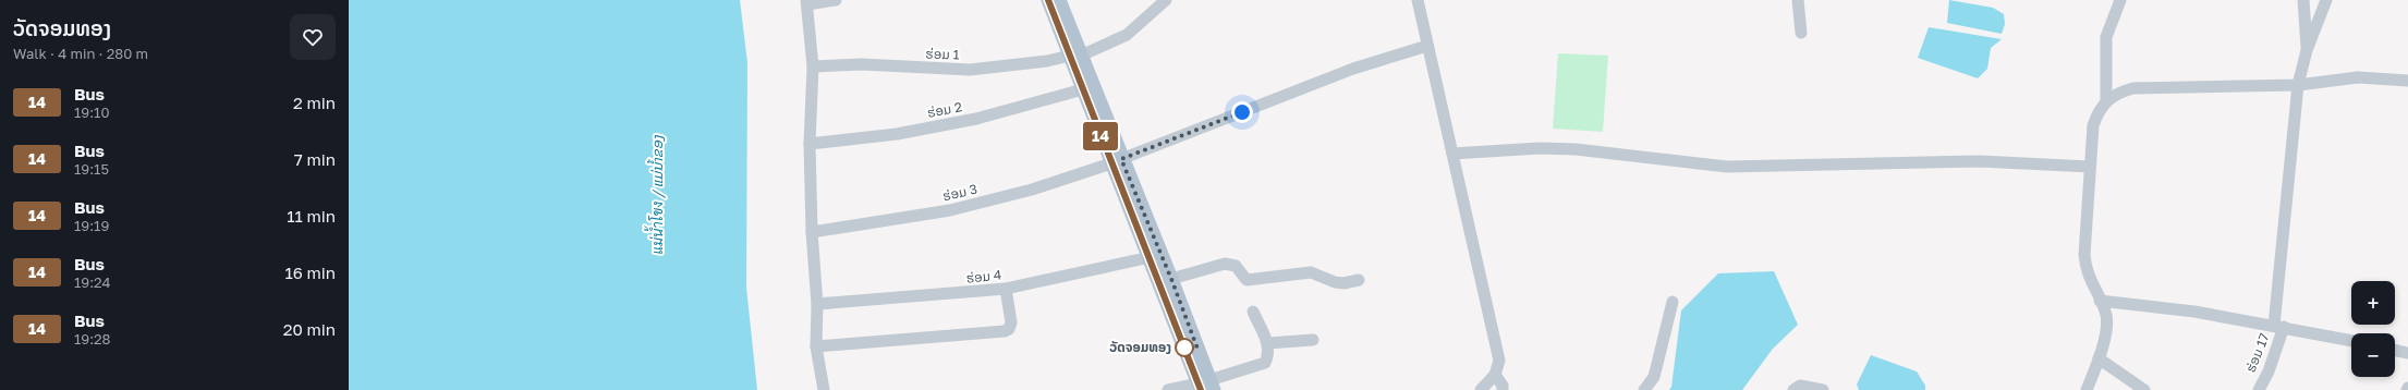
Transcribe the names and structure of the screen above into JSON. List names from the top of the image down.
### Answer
{
  "streets": {
    "street": [
      "ຮ່ອມ 1",
      "ຮ່ອມ 2",
      "ຮ່ອມ 3",
      "ຮ່ອມ 4",
      "ຮ່ອມ 17"
    ]
  },
  "water": ["แม่น้ำโขง / ແມ່ນ້ຳຂອງ"],
  "places": ["ວັດຈອມທອງ"],
  "lines": ["bus line 14"],
  "page": {
    "heading": ["ວັດຈອມທອງ", "Walk · 4 min · 280 m"],
    "on_map": "14",
    "list": [
      {
        "mark": "14",
        "name": "Bus",
        "note": "19:10",
        "value": "2 min"
      },
      {
        "mark": "14",
        "name": "Bus",
        "note": "19:15",
        "value": "7 min"
      },
      {
        "mark": "14",
        "name": "Bus",
        "note": "19:19",
        "value": "11 min"
      },
      {
        "mark": "14",
        "name": "Bus",
        "note": "19:24",
        "value": "16 min"
      },
      {
        "mark": "14",
        "name": "Bus",
        "note": "19:28",
        "value": "20 min"
      }
    ],
    "map_buttons": ["+", "−"]
  }
}
